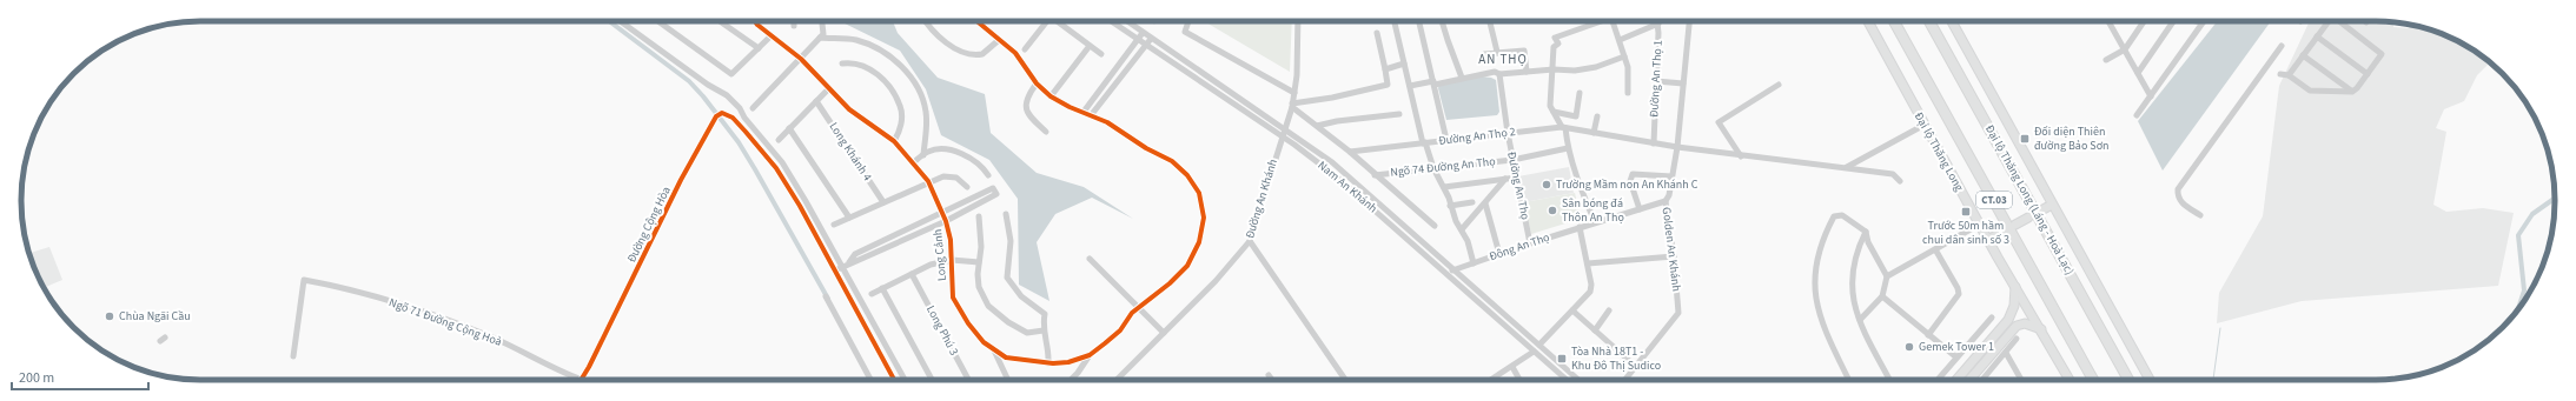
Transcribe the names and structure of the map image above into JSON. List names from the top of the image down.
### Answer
{
  "streets": {
    "highway": ["CT.03", "Đại lộ Thăng Long (Láng - Hoà Lạc)"],
    "main road": ["Đại lộ Thăng Long"],
    "street": [
      "Đường An Thọ 1",
      "Đường An Thọ 2",
      "Long Khánh 4",
      "Ngõ 74 Đường An Thọ",
      "Đường An Thọ",
      "Nam An Khánh",
      "Đường An Khánh",
      "Đường Cộng Hòa",
      "Đông An Thọ",
      "Golden An Khánh",
      "Long Cảnh",
      "Ngõ 71 Đường Cộng Hoà",
      "Long Phú 3"
    ]
  },
  "crossings": [
    ["Đường An Thọ 1", "Đường An Thọ 2"],
    ["Đường An Thọ 2", "Đường An Thọ"],
    ["Đường An Thọ 2", "Golden An Khánh"],
    ["Ngõ 74 Đường An Thọ", "Đường An Thọ"],
    ["Đường An Thọ", "Đông An Thọ"],
    ["Nam An Khánh", "Đường An Khánh"],
    ["Nam An Khánh", "Đông An Thọ"],
    ["Đường Cộng Hòa", "Ngõ 71 Đường Cộng Hoà"],
    ["Đông An Thọ", "Golden An Khánh"]
  ],
  "districts": ["AN THỌ"],
  "places": {
    "transit": ["Đối diện Thiên đường Bảo Sơn", "Trước 50m hầm chui dân sinh số 3", "Tòa Nhà 18T1 - Khu Đô Thị Sudico"],
    "other": [
      "Trường Mầm non An Khánh C",
      "Sân bóng đá Thôn An Thọ",
      "Chùa Ngãi Cầu",
      "Gemek Tower 1"
    ]
  },
  "scale_bar": "200 m"
}
